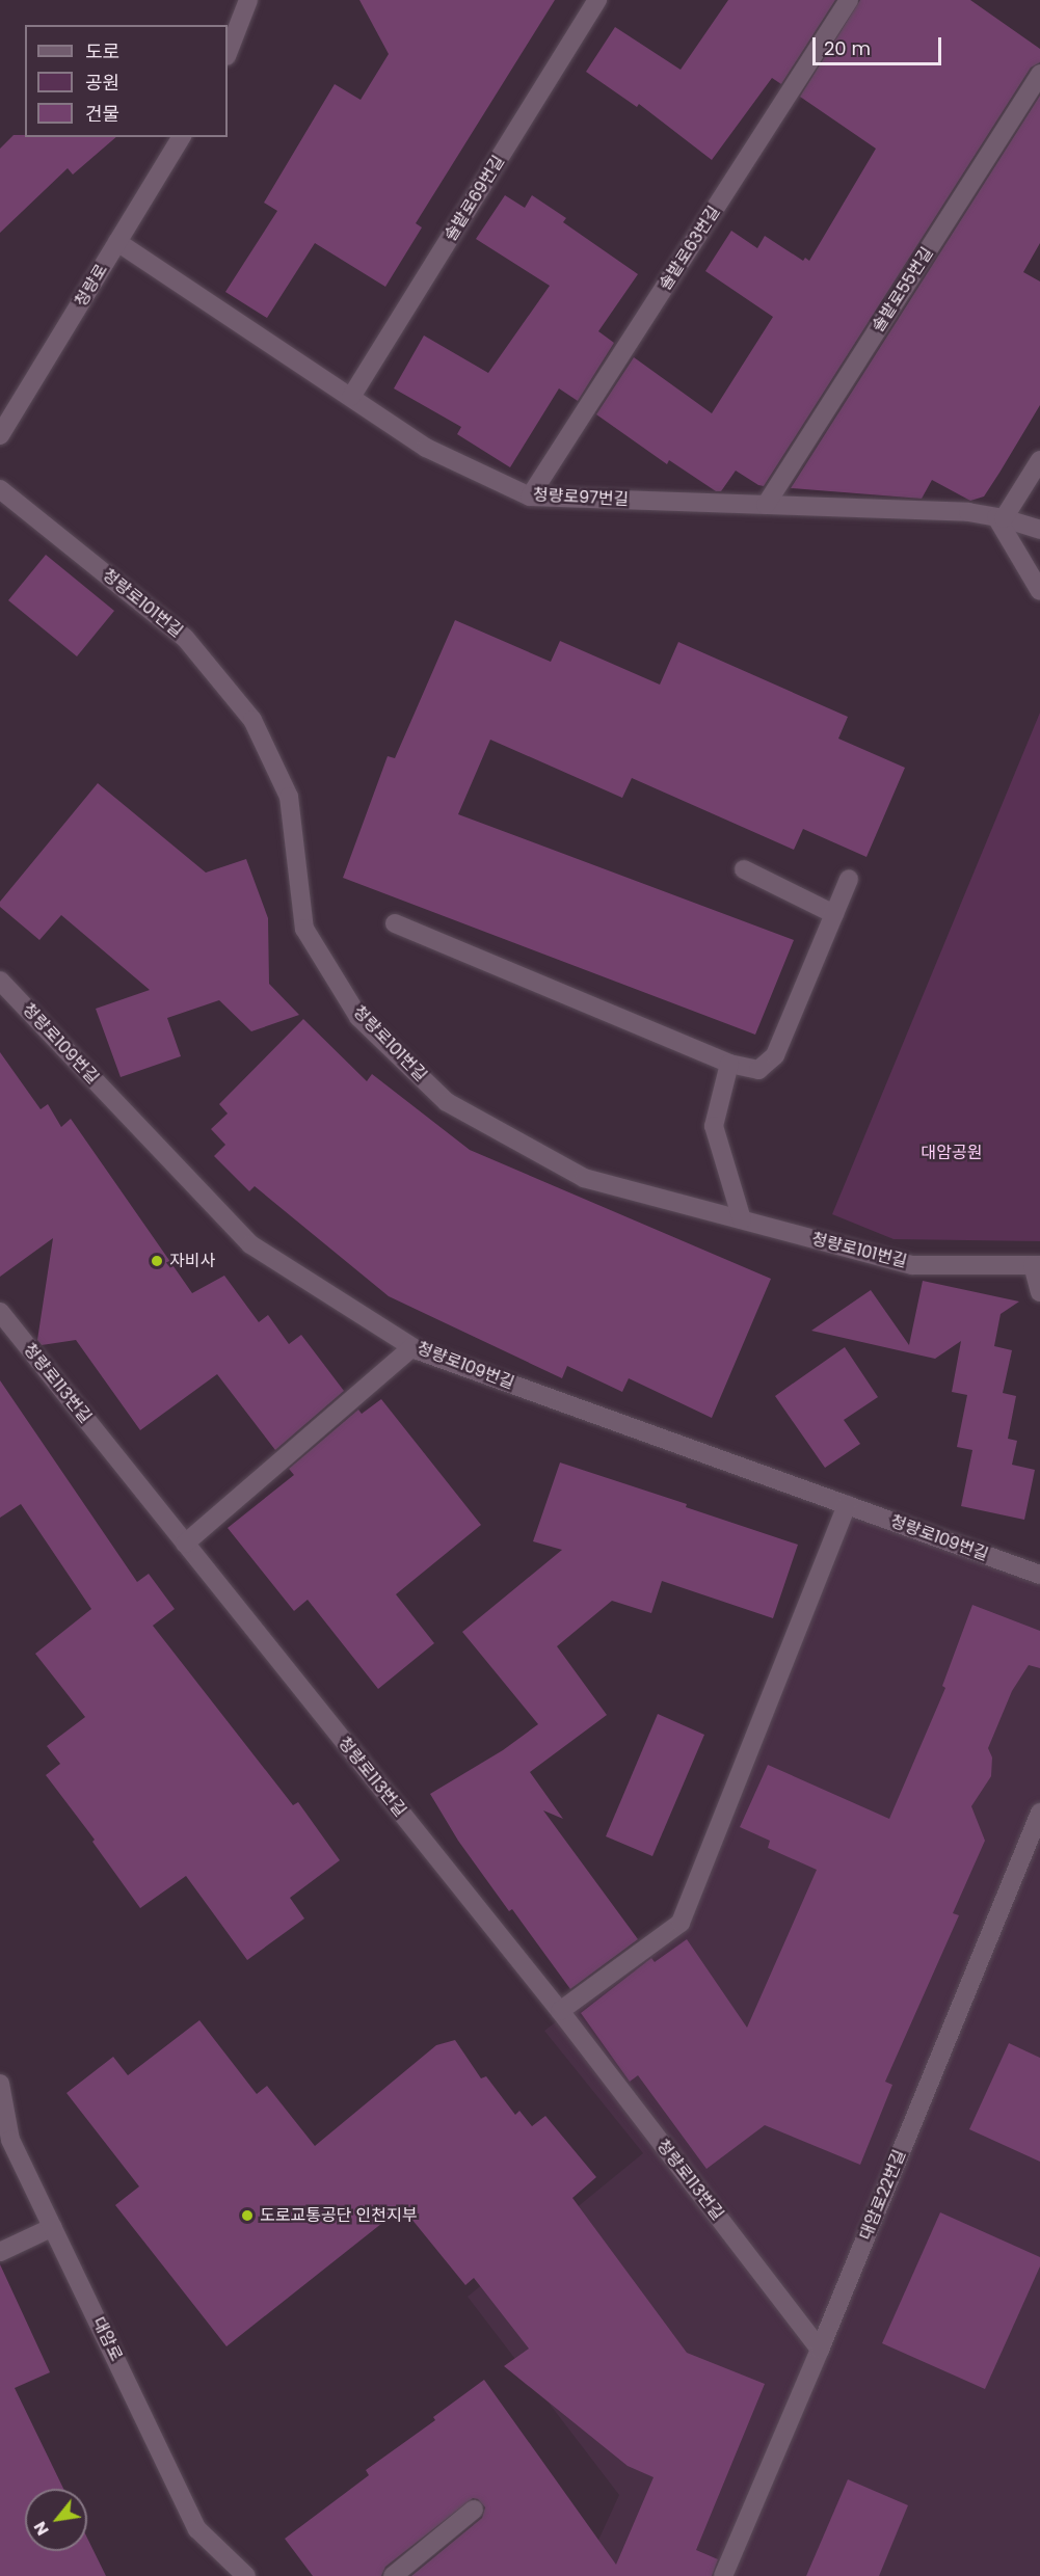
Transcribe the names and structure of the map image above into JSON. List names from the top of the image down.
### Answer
{
  "streets": {
    "street": [
      "솔밭로69번길",
      "솔밭로63번길",
      "청량로",
      "솔밭로55번길",
      "청량로97번길",
      "청량로101번길",
      "청량로109번길",
      "청량로113번길",
      "대암로22번길",
      "대암로"
    ]
  },
  "crossings": [
    ["솔밭로69번길", "청량로97번길"],
    ["솔밭로63번길", "청량로97번길"],
    ["청량로", "청량로97번길"],
    ["솔밭로55번길", "청량로97번길"],
    ["청량로113번길", "대암로22번길"]
  ],
  "parks": ["대암공원"],
  "places": ["자비사", "도로교통공단 인천지부"],
  "legend": ["도로", "공원", "건물"],
  "scale_bar": "20 m",
  "north": "bottom left"
}
